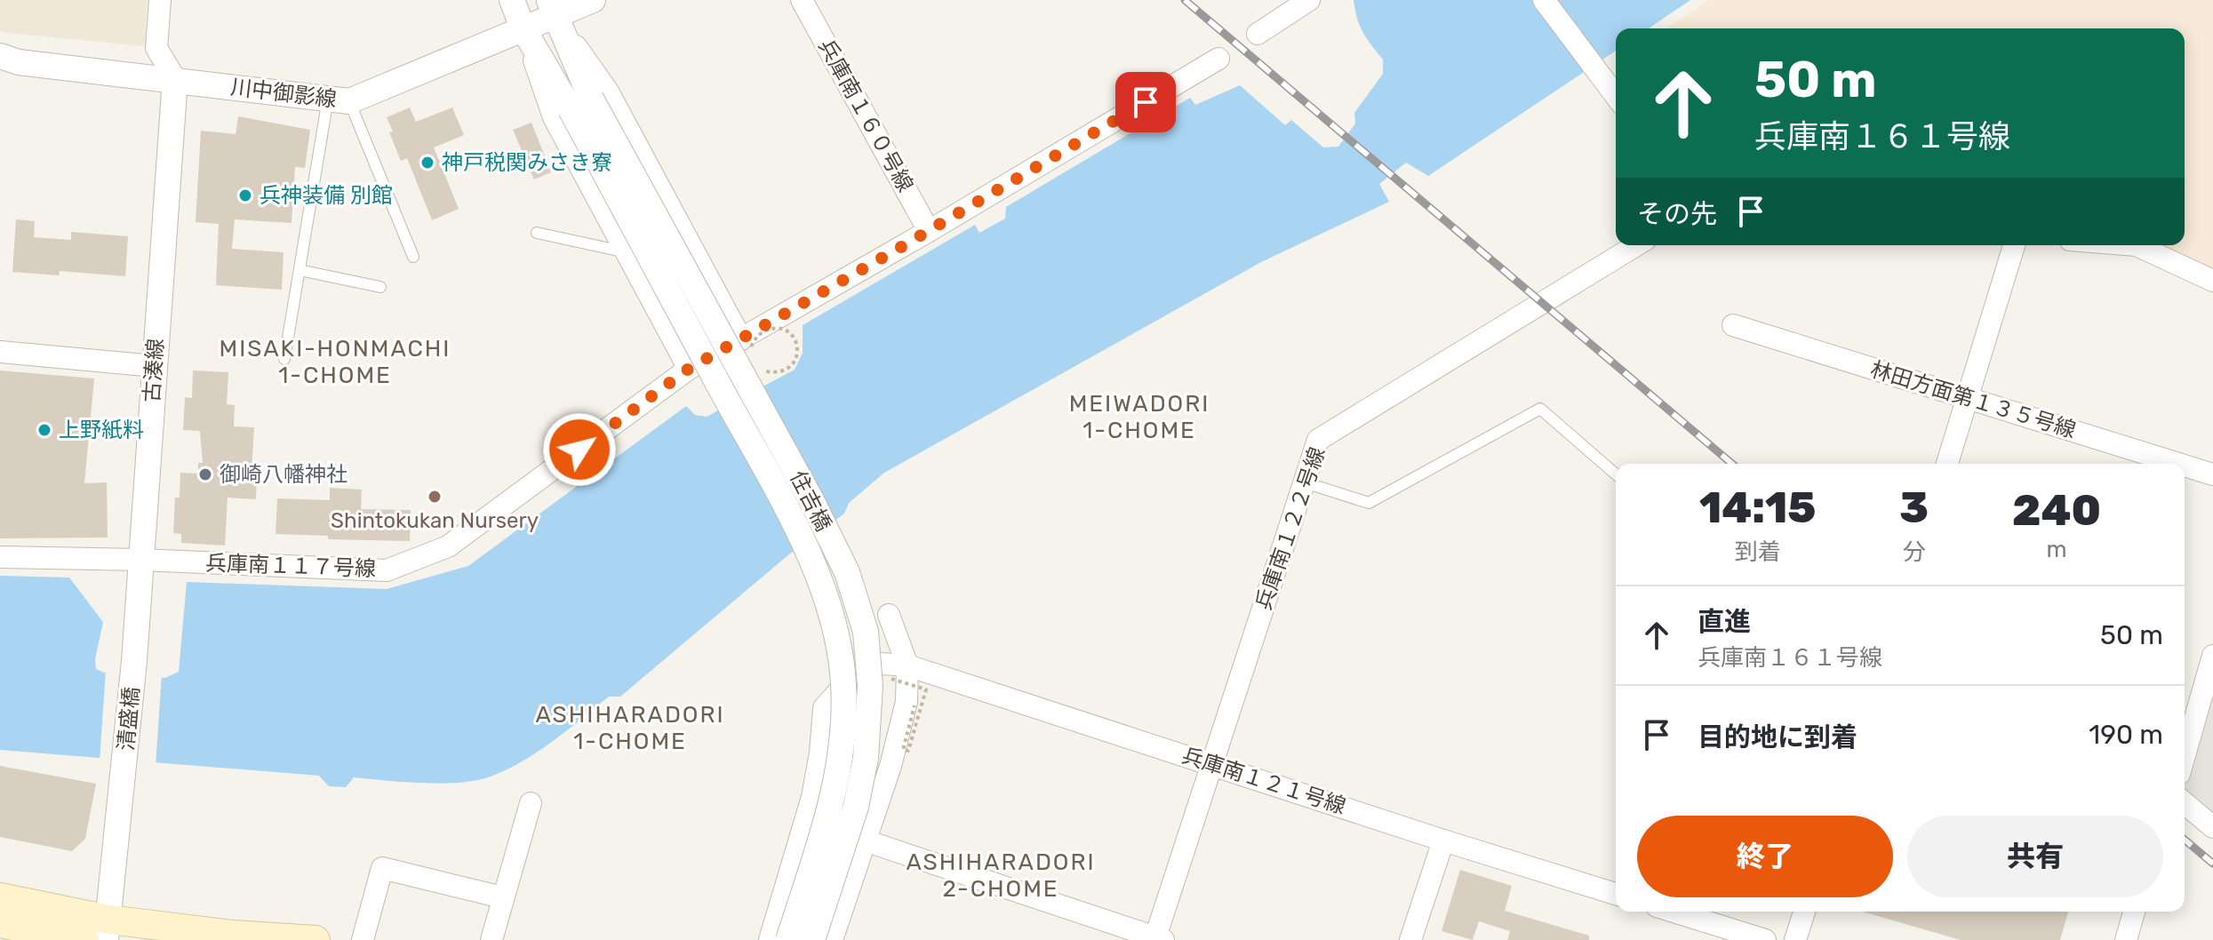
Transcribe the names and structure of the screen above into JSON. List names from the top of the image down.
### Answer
{
  "streets": {
    "street": [
      "川中御影線",
      "兵庫南１６０号線",
      "古湊線",
      "林田方面第１３５号線",
      "住吉橋",
      "兵庫南１２２号線",
      "兵庫南１１７号線",
      "清盛橋",
      "兵庫南１２１号線"
    ]
  },
  "crossings": [
    ["川中御影線", "古湊線"],
    ["兵庫南１６０号線", "兵庫南１１７号線"],
    ["古湊線", "兵庫南１１７号線"],
    ["古湊線", "清盛橋"],
    ["兵庫南１２２号線", "兵庫南１２１号線"]
  ],
  "districts": [
    "MISAKI-HONMACHI 1-CHOME",
    "MEIWADORI 1-CHOME",
    "ASHIHARADORI 1-CHOME",
    "ASHIHARADORI 2-CHOME"
  ],
  "places": [
    "神戸税関みさき寮",
    "兵神装備 別館",
    "上野紙料",
    "御崎八幡神社",
    "Shintokukan Nursery"
  ],
  "page": {
    "turn": ["50 m", "兵庫南１６１号線"],
    "then": "その先",
    "eta": [
      "14:15",
      "到着",
      "3",
      "分",
      "240",
      "m"
    ],
    "list": [
      {
        "name": "直進",
        "note": "兵庫南１６１号線",
        "value": "50 m"
      },
      {
        "name": "目的地に到着",
        "value": "190 m"
      }
    ],
    "buttons": ["終了", "共有"]
  }
}
